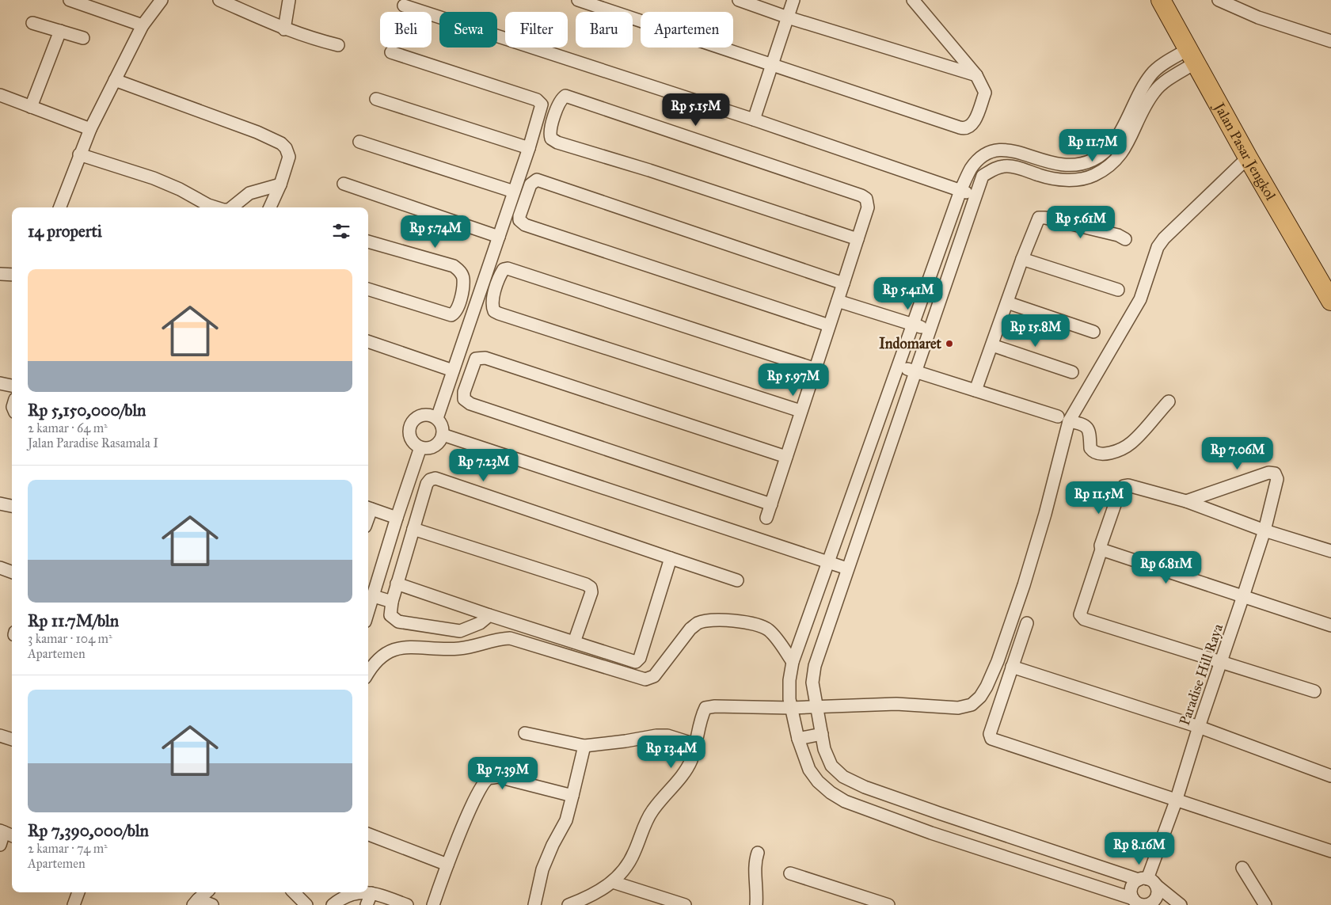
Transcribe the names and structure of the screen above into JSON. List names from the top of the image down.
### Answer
{
  "streets": {
    "main road": ["Jalan Pasar Jengkol"],
    "street": ["Paradise Hill Raya"]
  },
  "places": ["Indomaret"],
  "page": {
    "chip": [
      "Beli",
      "Sewa",
      "Filter",
      "Baru",
      "Apartemen"
    ],
    "price": [
      "Rp 5.15M",
      "Rp 11.7M",
      "Rp 5.61M",
      "Rp 5.74M",
      "Rp 5.41M",
      "Rp 15.8M",
      "Rp 5.97M",
      "Rp 7.06M",
      "Rp 7.23M",
      "Rp 11.5M",
      "Rp 6.81M",
      "Rp 13.4M",
      "Rp 7.39M",
      "Rp 8.16M"
    ],
    "heading": "14 properti",
    "list": [
      {
        "name": "Rp 5,150,000/bln",
        "note": "2 kamar · 64 m² · Jalan Paradise Rasamala I"
      },
      {
        "name": "Rp 11.7M/bln",
        "note": "3 kamar · 104 m² · Apartemen"
      },
      {
        "name": "Rp 7,390,000/bln",
        "note": "2 kamar · 74 m² · Apartemen"
      }
    ]
  }
}
